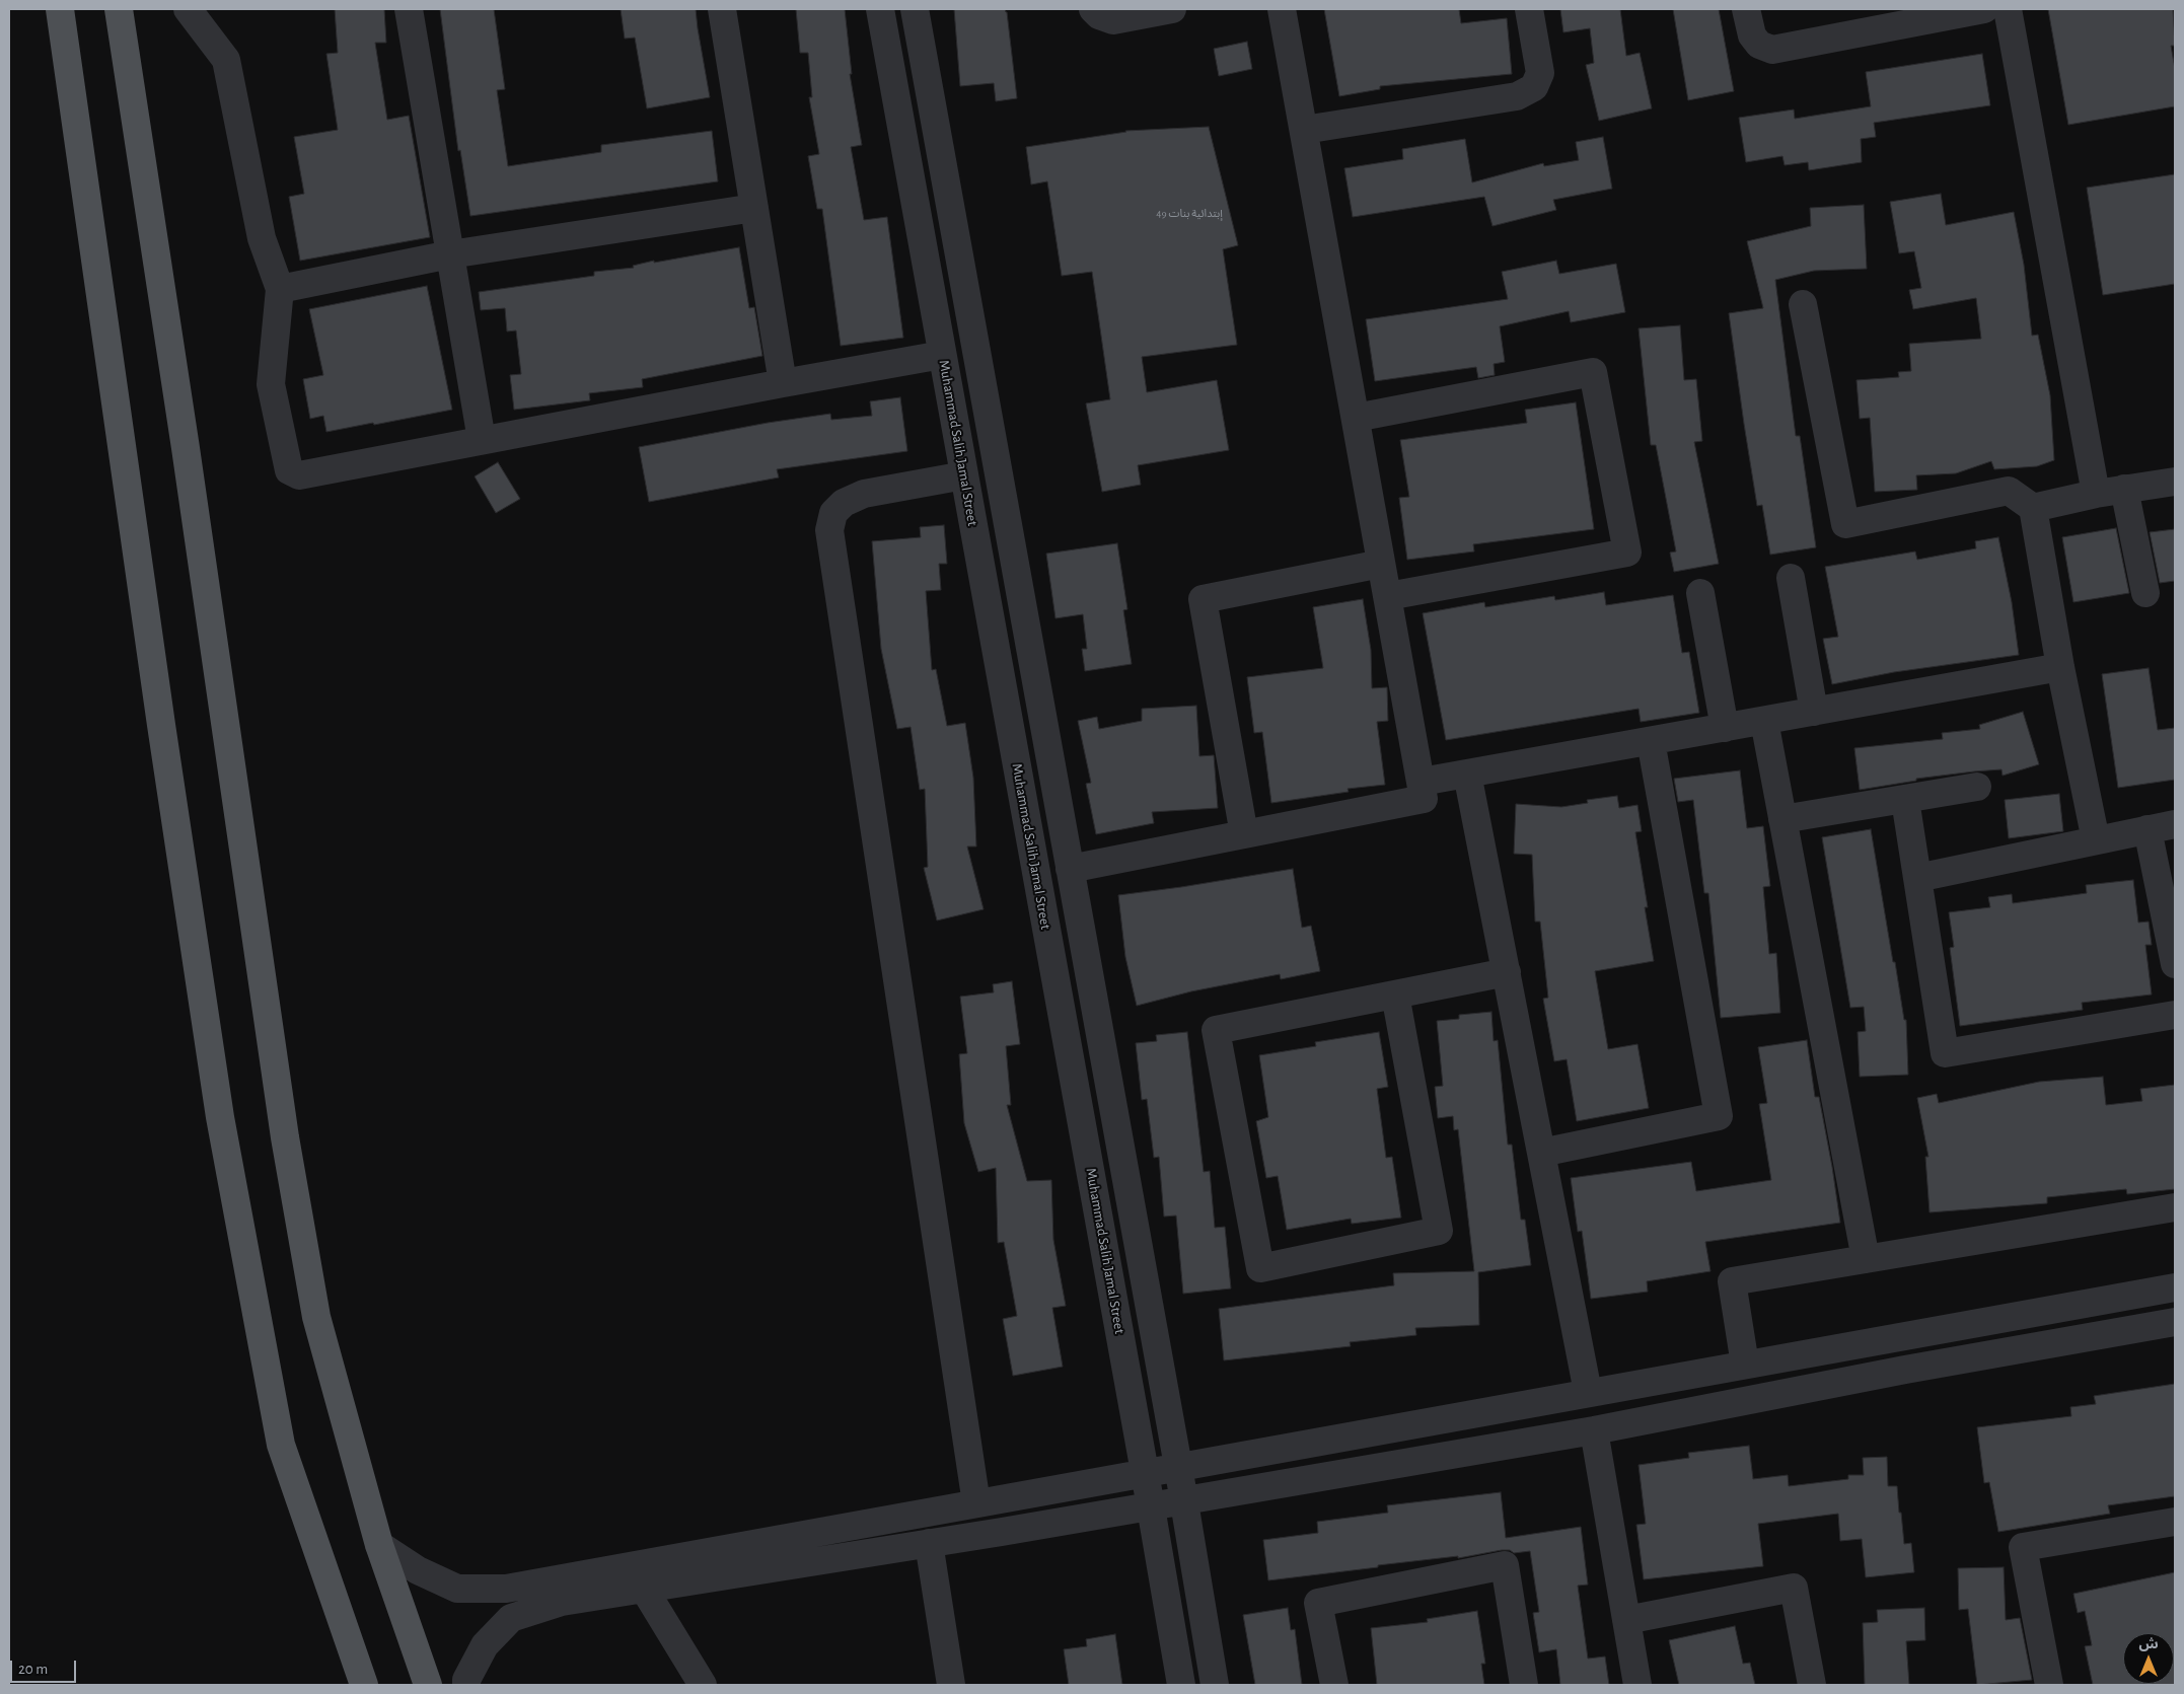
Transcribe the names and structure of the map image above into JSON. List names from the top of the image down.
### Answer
{
  "streets": {
    "street": ["Muhammad Salih Jamal Street"]
  },
  "house_numbers": ["49 إبتدائية بنات"],
  "scale_bar": "20 m",
  "north": "top"
}
